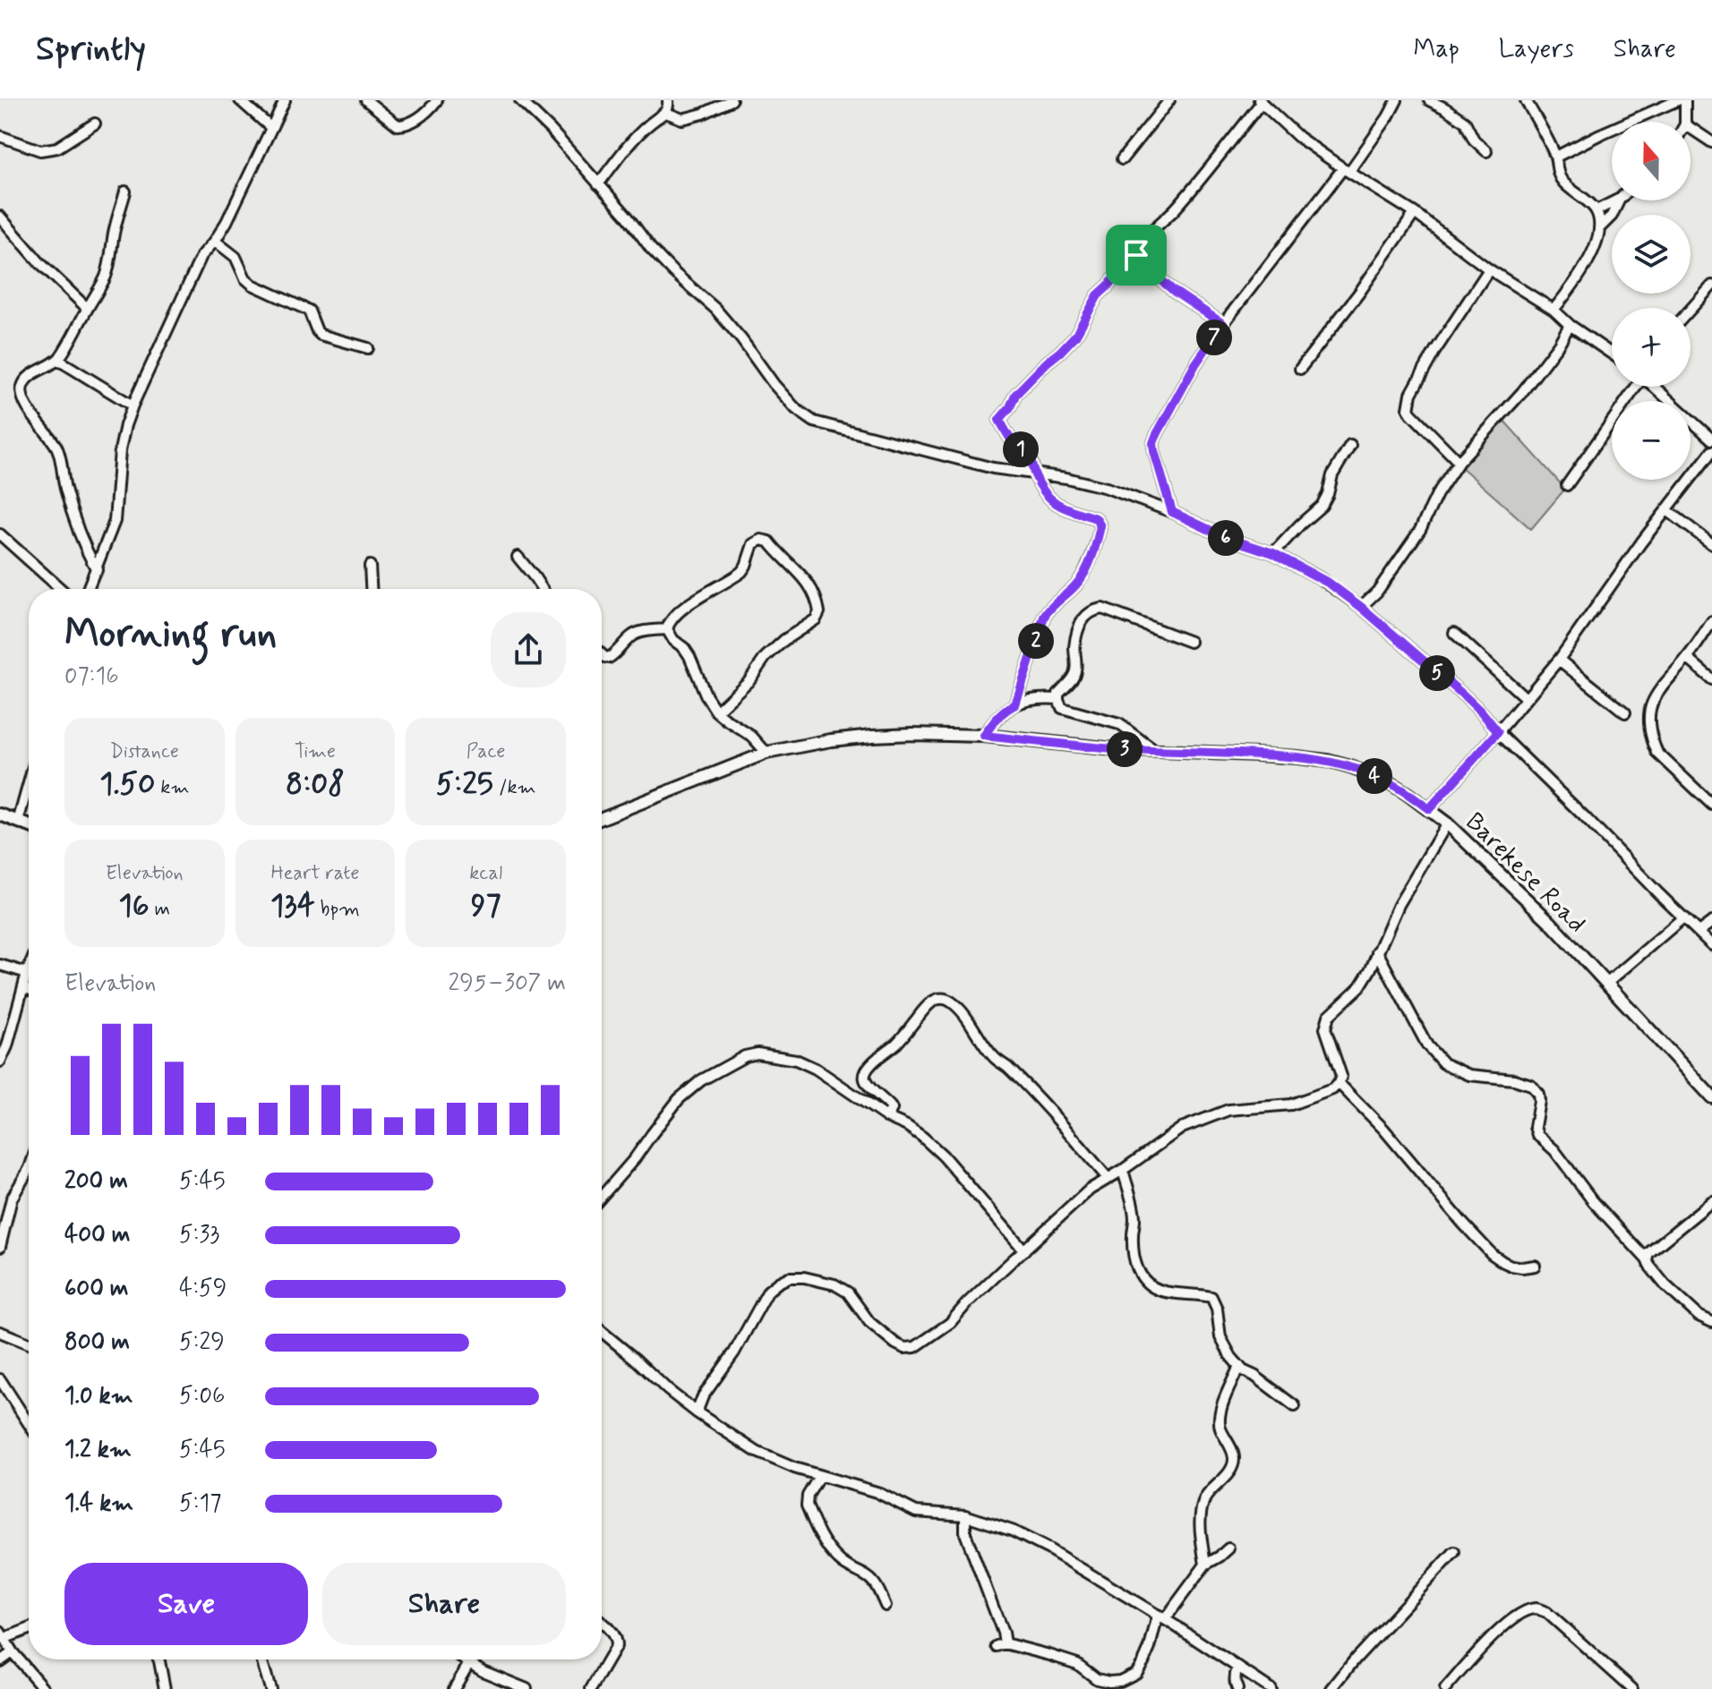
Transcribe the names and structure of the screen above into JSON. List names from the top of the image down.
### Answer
{
  "streets": {
    "main road": ["Barekese Road"]
  },
  "north": "top",
  "page": {
    "header": "Sprintly",
    "nav": ["Map", "Layers", "Share"],
    "map_buttons": ["+", "−"],
    "pins": [
      "7",
      "1",
      "6",
      "2",
      "5",
      "3",
      "4"
    ],
    "heading": ["Morning run", "07:16"],
    "stats": [
      ["Distance", "1.50 km"],
      ["Time", "8:08"],
      ["Pace", "5:25 /km"],
      ["Elevation", "16 m"],
      ["Heart rate", "134 bpm"],
      ["kcal", "97"]
    ],
    "chart": ["Elevation", "295–307 m"],
    "list": [
      {
        "name": "200 m",
        "note": "5:45"
      },
      {
        "name": "400 m",
        "note": "5:33"
      },
      {
        "name": "600 m",
        "note": "4:59"
      },
      {
        "name": "800 m",
        "note": "5:29"
      },
      {
        "name": "1.0 km",
        "note": "5:06"
      },
      {
        "name": "1.2 km",
        "note": "5:45"
      },
      {
        "name": "1.4 km",
        "note": "5:17"
      }
    ],
    "buttons": ["Save", "Share"]
  }
}
